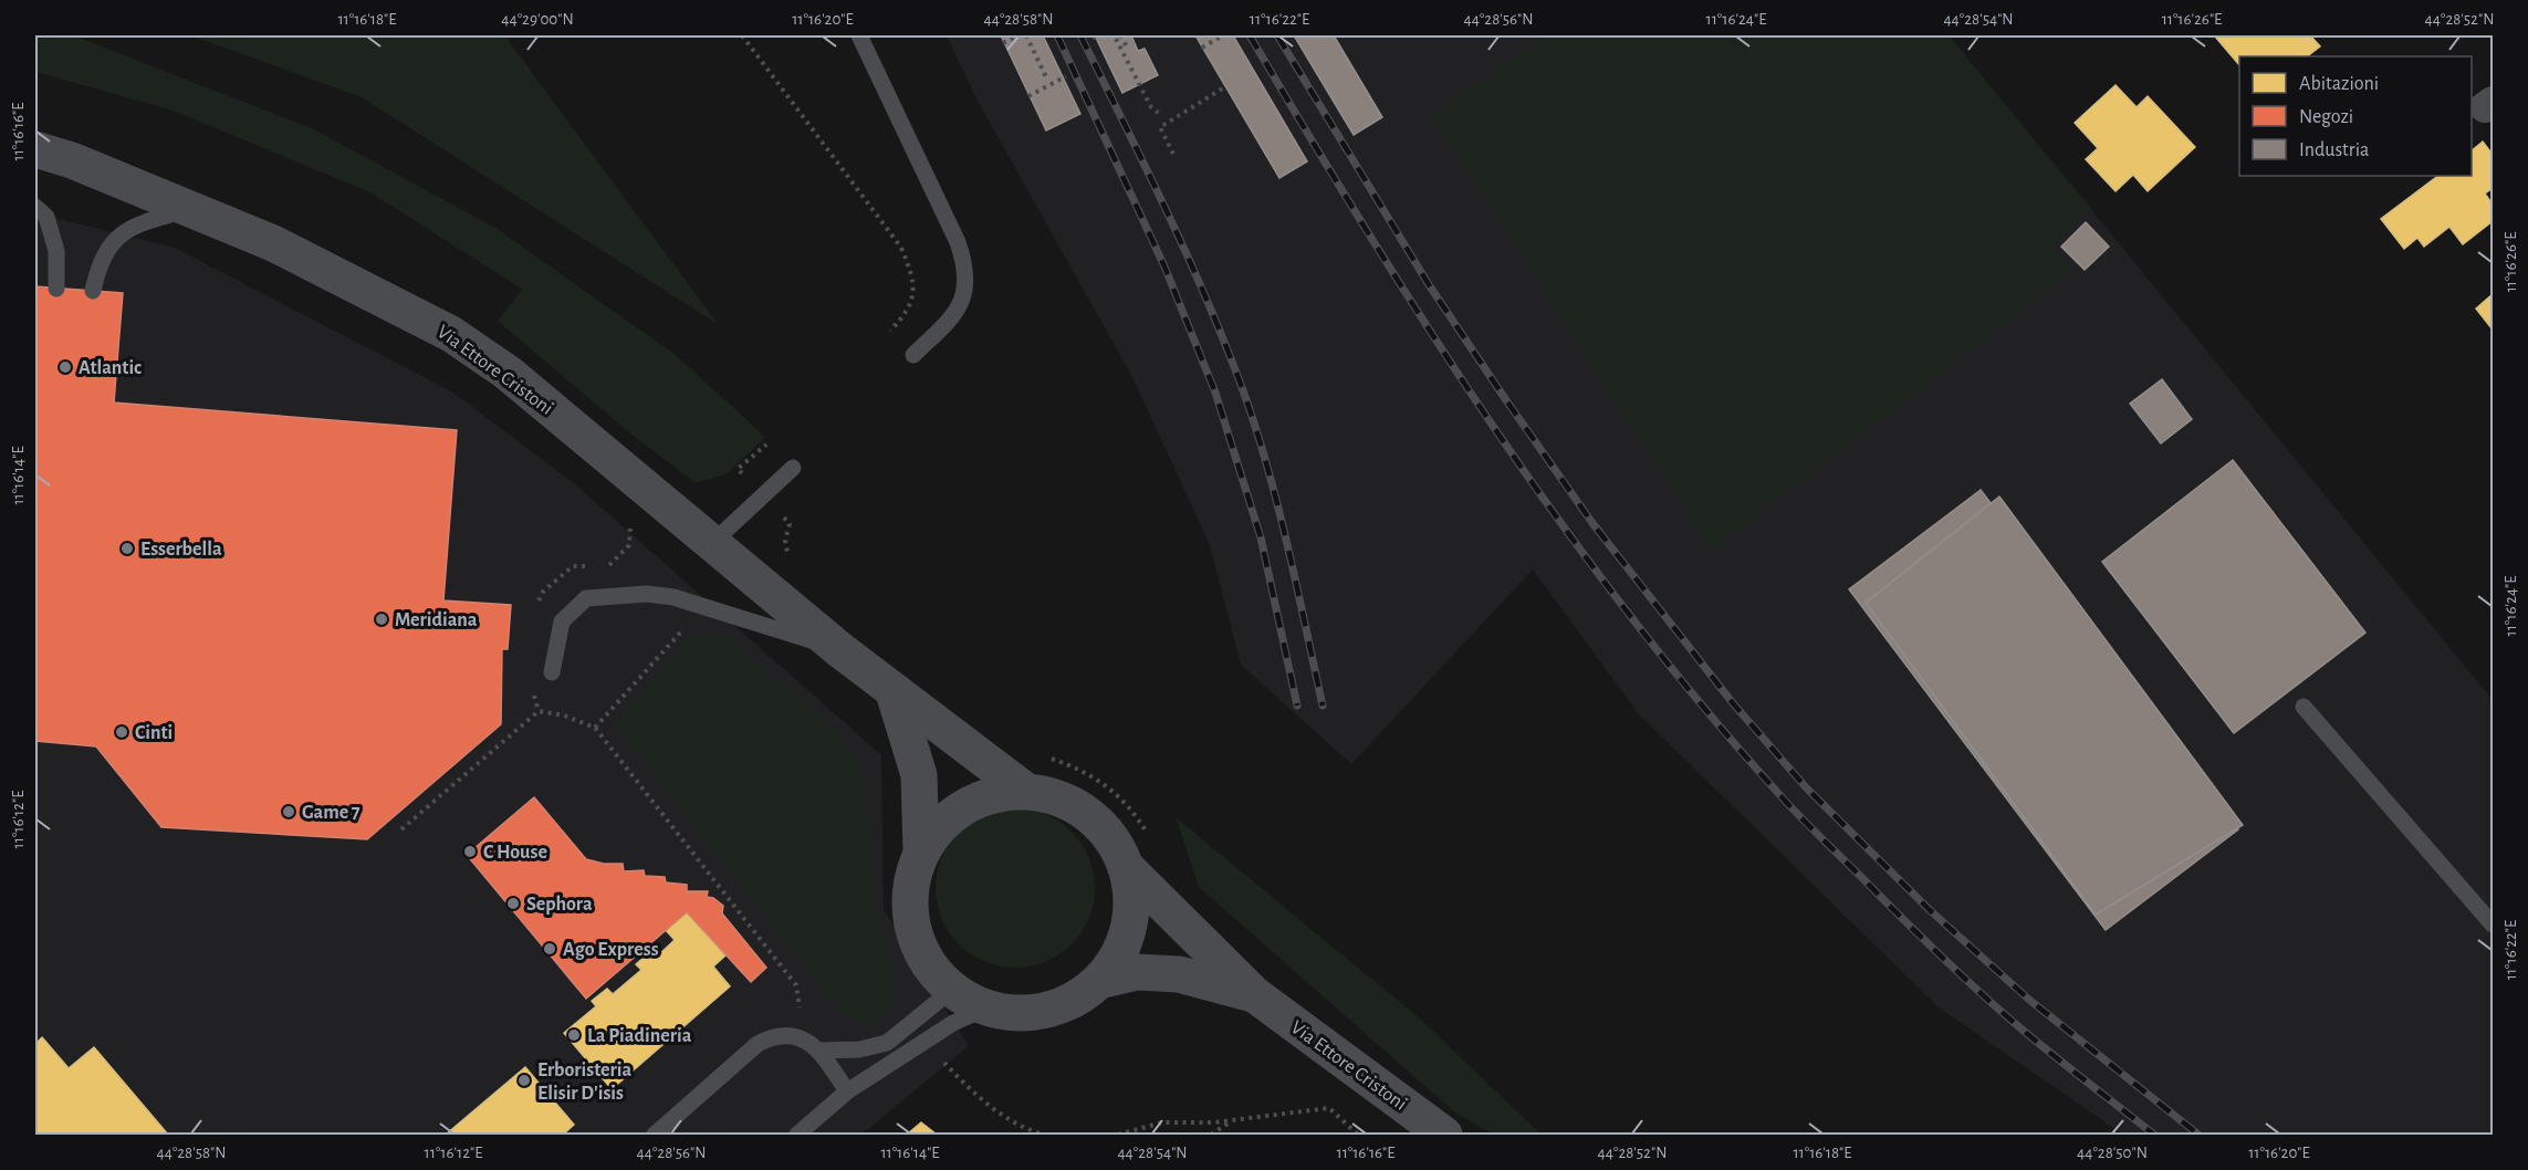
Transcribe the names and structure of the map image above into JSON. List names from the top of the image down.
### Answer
{
  "streets": {
    "street": ["Via Ettore Cristoni"]
  },
  "places": [
    "Atlantic",
    "Esserbella",
    "Meridiana",
    "Cinti",
    "Game 7",
    "C House",
    "Sephora",
    "Ago Express",
    "La Piadineria",
    "Erboristeria Elisir D'isis"
  ],
  "legend": ["Abitazioni", "Negozi", "Industria"],
  "coordinates": [
    "11°16'18\"E",
    "44°29'00\"N",
    "11°16'20\"E",
    "44°28'58\"N",
    "11°16'22\"E",
    "44°28'56\"N",
    "11°16'24\"E",
    "44°28'54\"N",
    "11°16'26\"E",
    "44°28'52\"N",
    "11°16'16\"E",
    "11°16'14\"E",
    "11°16'12\"E",
    "44°28'50\"N"
  ]
}
